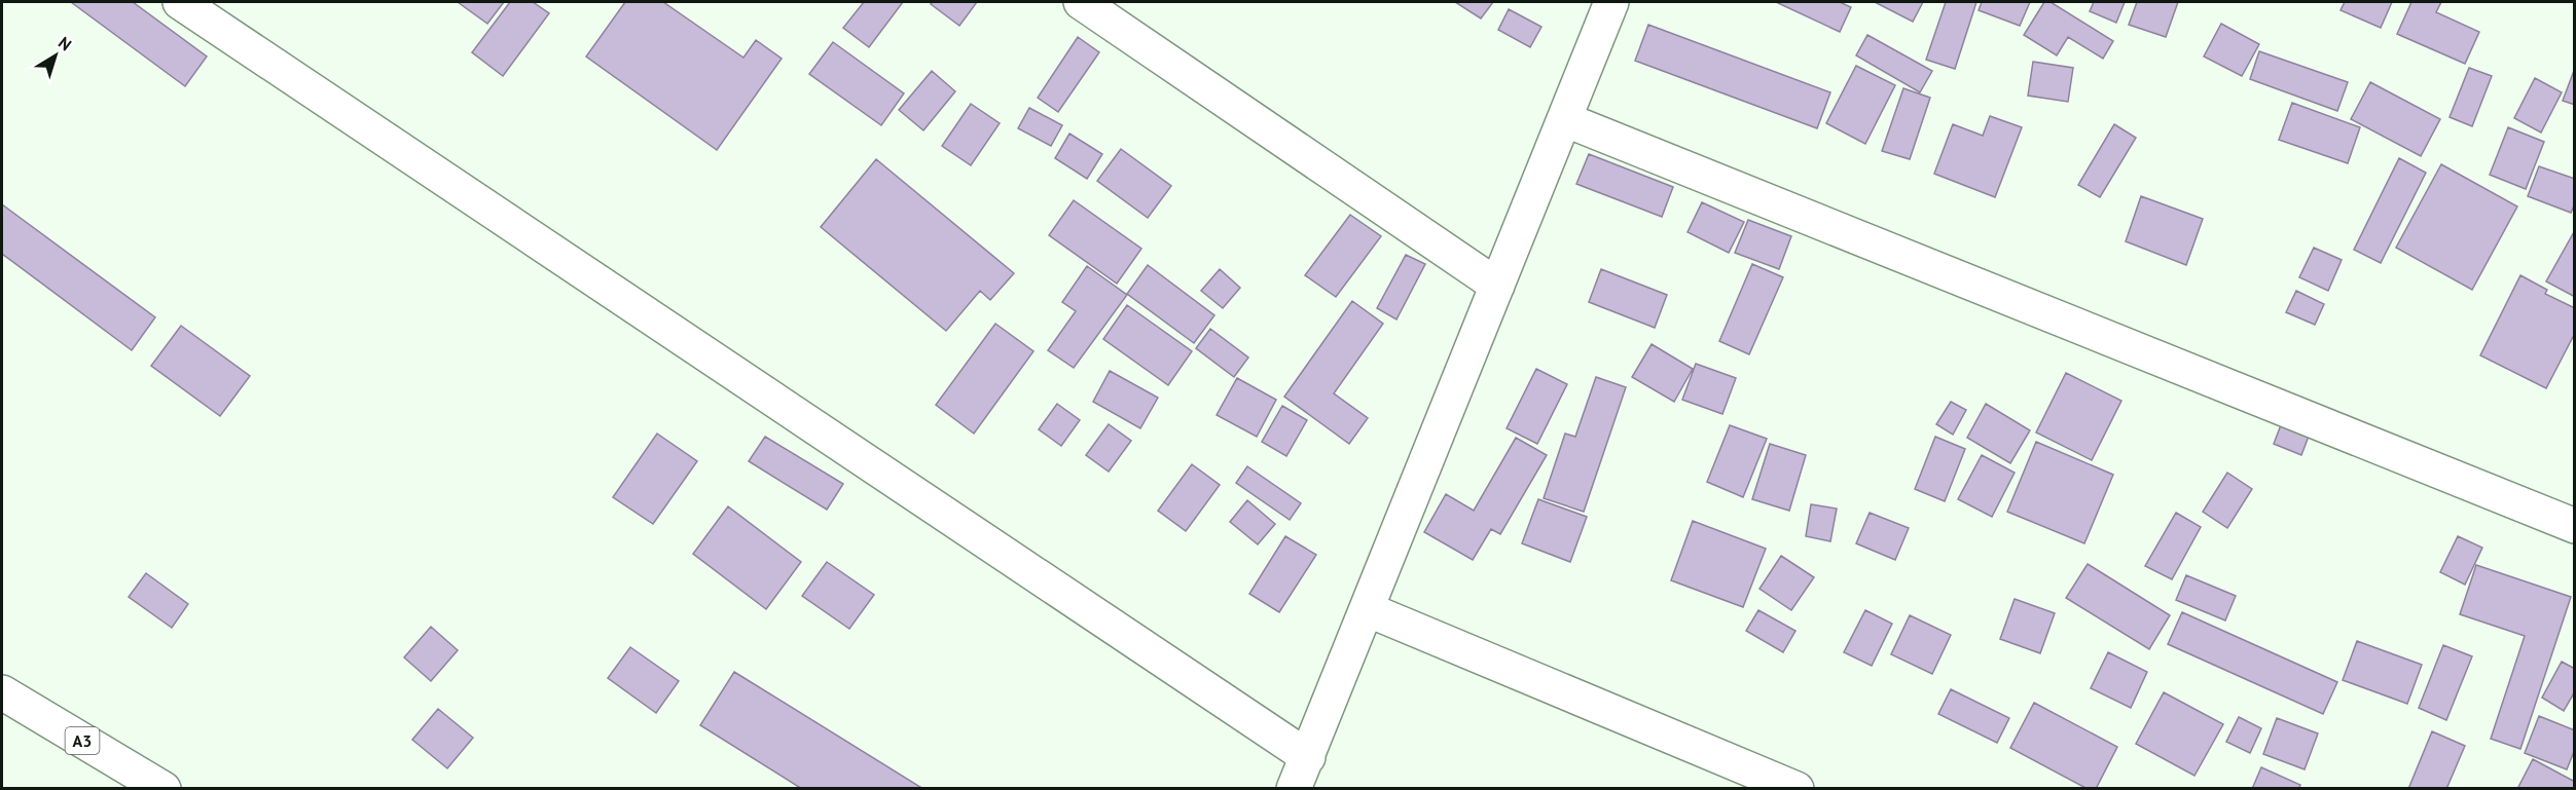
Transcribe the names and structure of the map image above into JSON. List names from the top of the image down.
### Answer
{
  "streets": {
    "main road": ["A3"]
  },
  "north": "top right"
}
